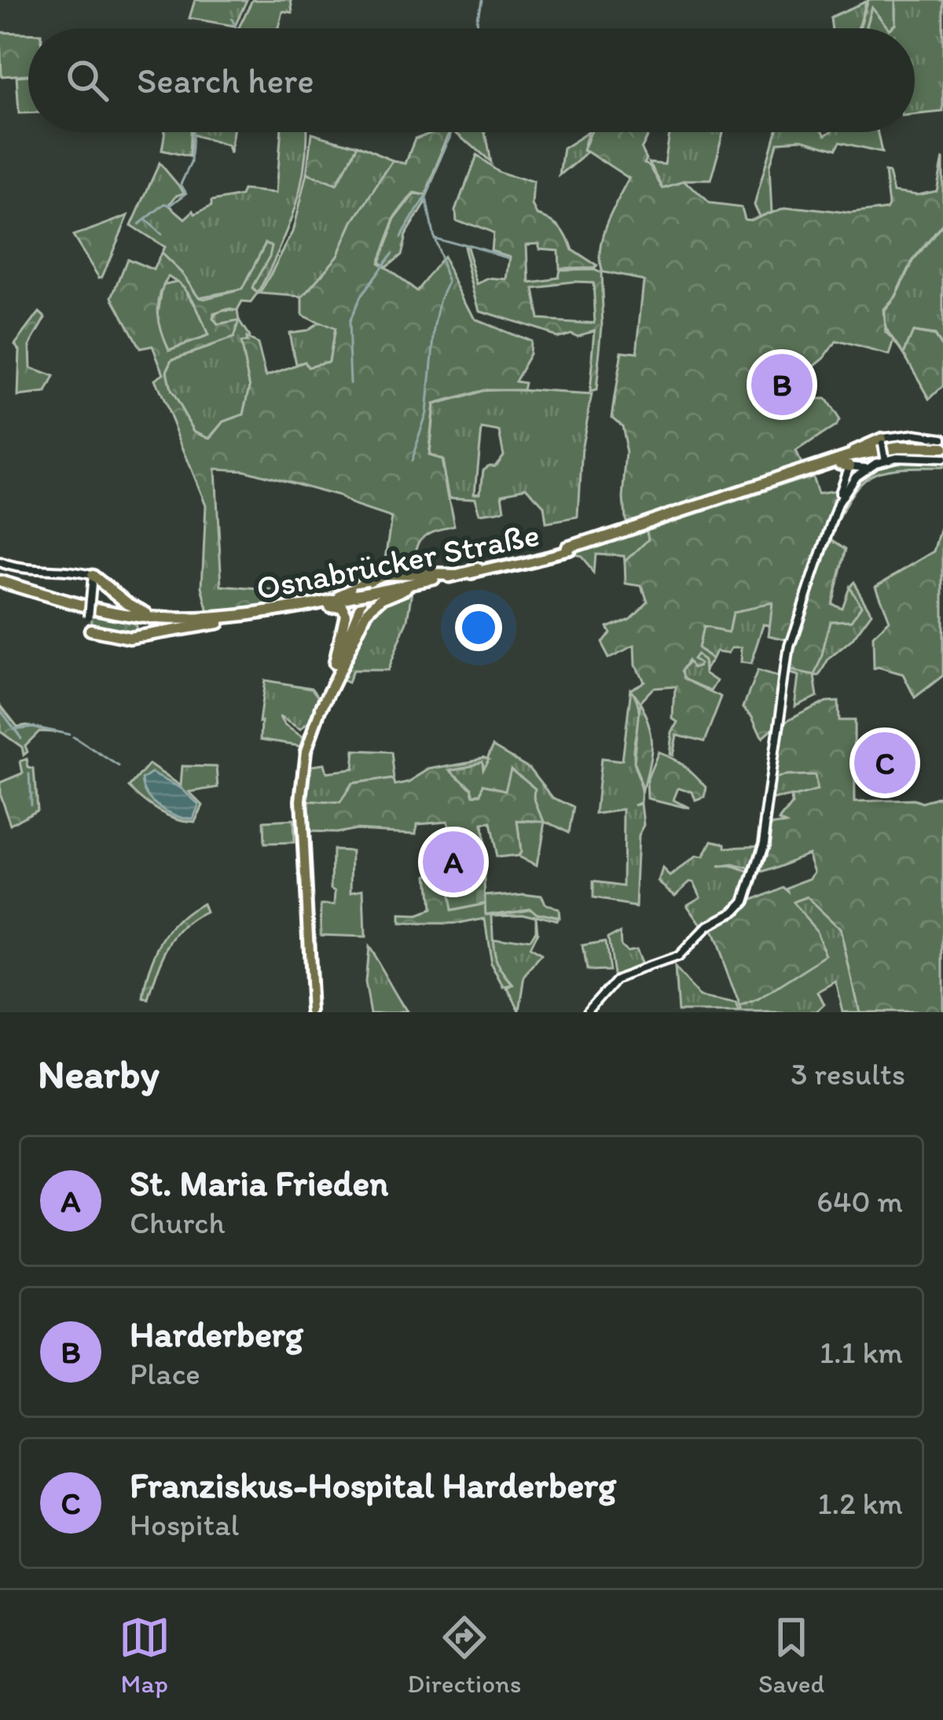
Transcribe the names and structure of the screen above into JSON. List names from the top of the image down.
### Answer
{
  "streets": {
    "highway": ["Osnabrücker Straße"]
  },
  "page": {
    "search": "Search here",
    "pins": ["B", "C", "A"],
    "heading": ["Nearby", "3 results"],
    "list": [
      {
        "mark": "A",
        "name": "St. Maria Frieden",
        "note": "Church",
        "value": "640 m"
      },
      {
        "mark": "B",
        "name": "Harderberg",
        "note": "Place",
        "value": "1.1 km"
      },
      {
        "mark": "C",
        "name": "Franziskus-Hospital Harderberg",
        "note": "Hospital",
        "value": "1.2 km"
      }
    ],
    "nav": ["Map", "Directions", "Saved"]
  }
}
